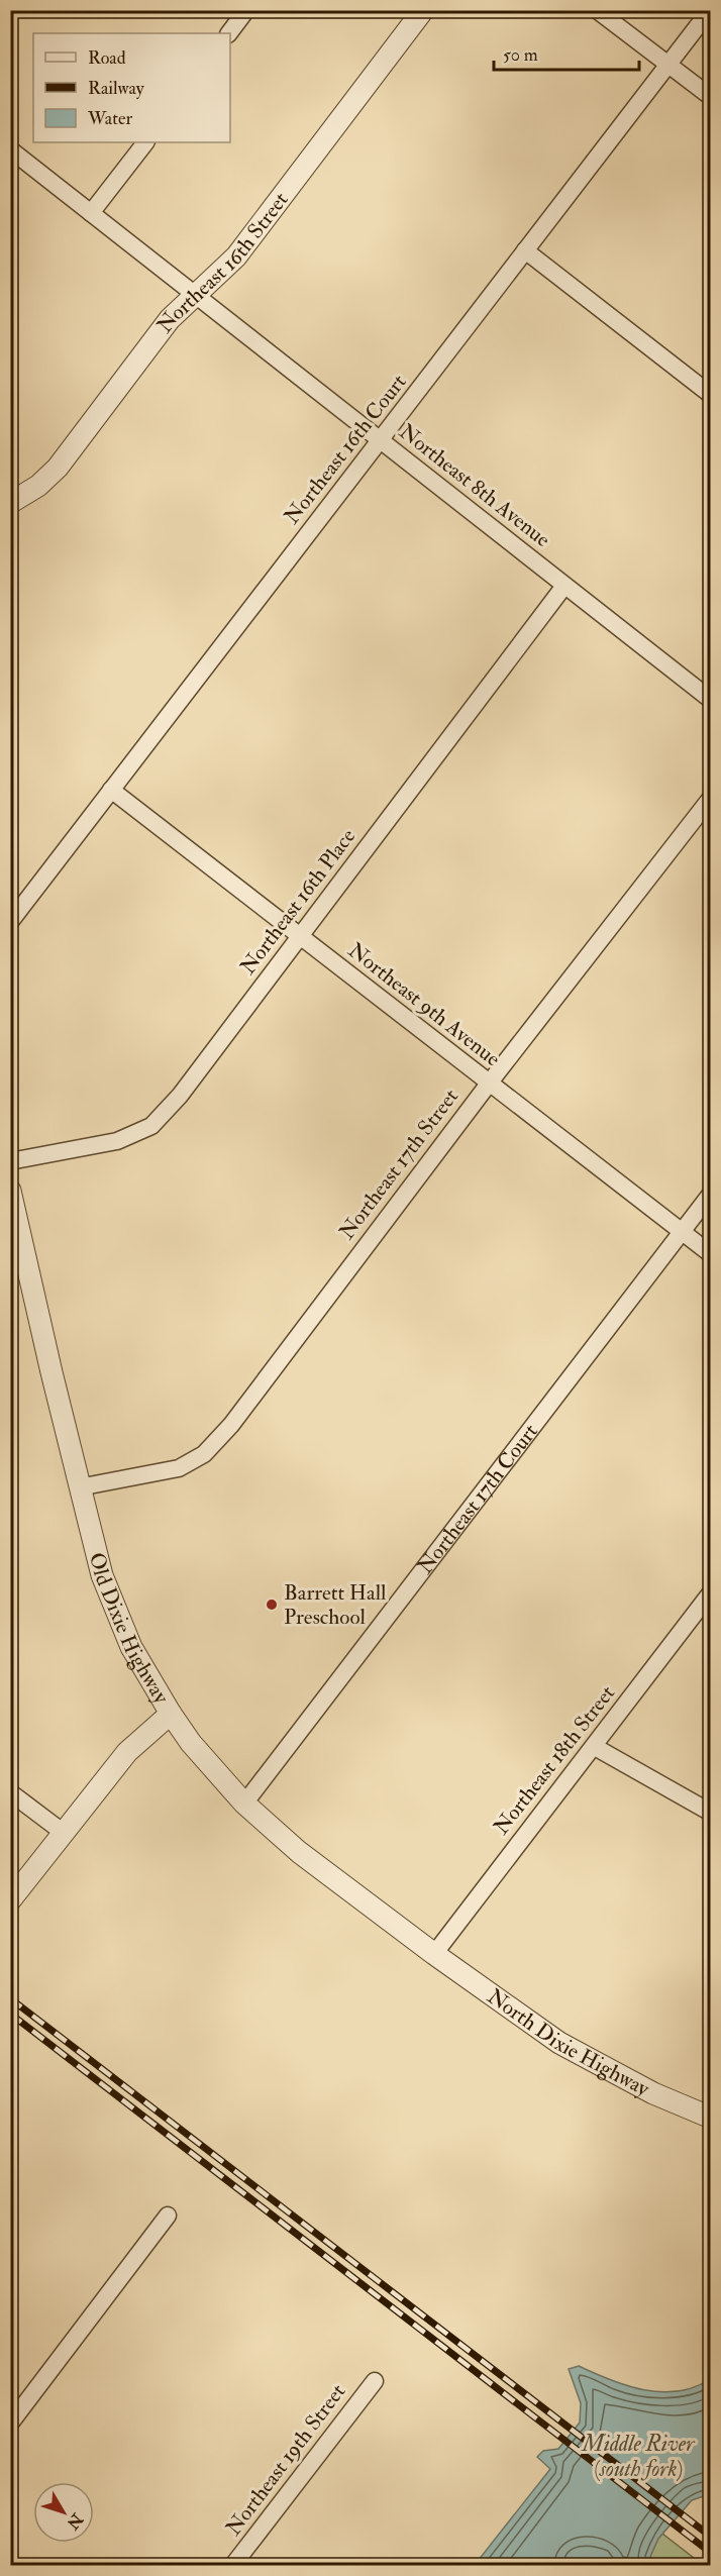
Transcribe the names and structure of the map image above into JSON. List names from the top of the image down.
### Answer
{
  "streets": {
    "street": [
      "Northeast 16th Street",
      "Northeast 16th Court",
      "Northeast 8th Avenue",
      "Northeast 16th Place",
      "Northeast 9th Avenue",
      "Northeast 17th Street",
      "Northeast 17th Court",
      "Old Dixie Highway",
      "Northeast 18th Street",
      "North Dixie Highway",
      "Northeast 19th Street"
    ]
  },
  "crossings": [
    ["Northeast 16th Street", "Northeast 8th Avenue"],
    ["Northeast 16th Court", "Northeast 8th Avenue"],
    ["Northeast 16th Court", "Northeast 9th Avenue"],
    ["Northeast 8th Avenue", "Northeast 16th Place"],
    ["Northeast 16th Place", "Northeast 9th Avenue"],
    ["Northeast 9th Avenue", "Northeast 17th Street"],
    ["Northeast 9th Avenue", "Northeast 17th Court"],
    ["Northeast 17th Street", "Old Dixie Highway"],
    ["Northeast 17th Court", "Old Dixie Highway"],
    ["Old Dixie Highway", "Northeast 18th Street"],
    ["Old Dixie Highway", "North Dixie Highway"],
    ["Northeast 18th Street", "North Dixie Highway"]
  ],
  "water": ["Middle River (south fork)"],
  "places": ["Barrett Hall Preschool"],
  "legend": ["Road", "Railway", "Water"],
  "scale_bar": "50 m",
  "north": "bottom right"
}
